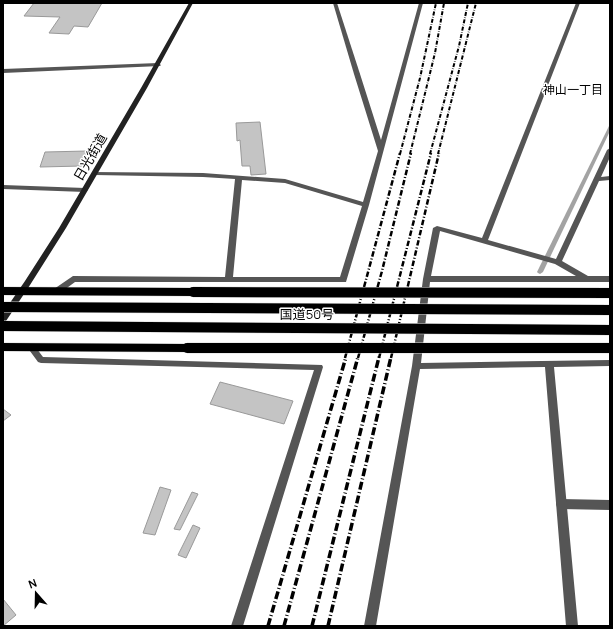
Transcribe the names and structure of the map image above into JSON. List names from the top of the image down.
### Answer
{
  "streets": {
    "highway": ["国道50号"],
    "main road": ["日光街道"]
  },
  "districts": ["神山一丁目"],
  "north": "top"
}
